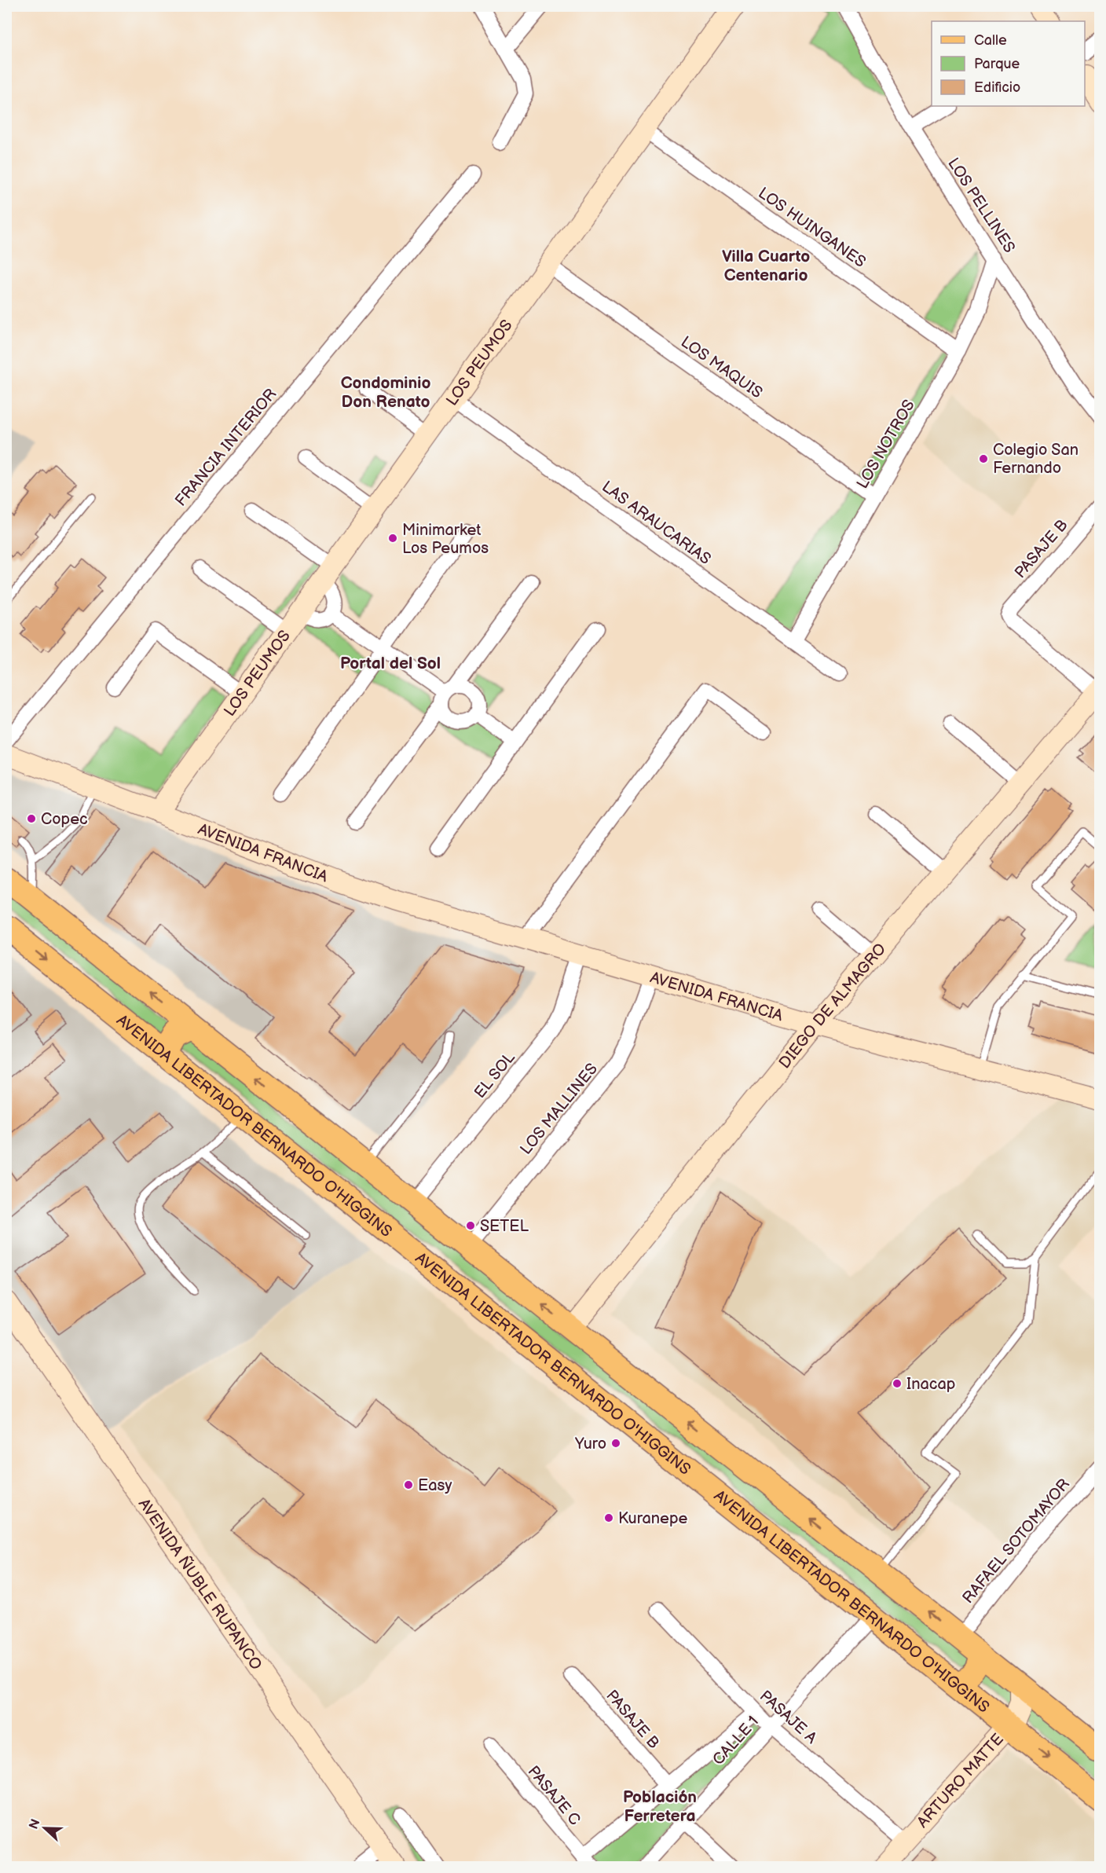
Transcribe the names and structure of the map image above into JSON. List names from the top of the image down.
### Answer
{
  "streets": {
    "main road": ["AVENIDA LIBERTADOR BERNARDO O'HIGGINS"],
    "street": [
      "LOS PELLINES",
      "LOS HUINGANES",
      "LOS PEUMOS",
      "LOS MAQUIS",
      "LOS NOTROS",
      "FRANCIA INTERIOR",
      "LAS ARAUCARIAS",
      "PASAJE B",
      "AVENIDA FRANCIA",
      "DIEGO DE ALMAGRO",
      "EL SOL",
      "LOS MALLINES",
      "RAFAEL SOTOMAYOR",
      "AVENIDA ÑUBLE RUPANCO",
      "PASAJE A",
      "CALLE 1",
      "ARTURO MATTE",
      "PASAJE C"
    ]
  },
  "crossings": [
    ["LOS PELLINES", "LOS NOTROS"],
    ["LOS HUINGANES", "LOS PEUMOS"],
    ["LOS HUINGANES", "LOS NOTROS"],
    ["LOS PEUMOS", "LOS MAQUIS"],
    ["LOS PEUMOS", "LAS ARAUCARIAS"],
    ["LOS PEUMOS", "AVENIDA FRANCIA"],
    ["LOS MAQUIS", "LOS NOTROS"],
    ["LOS NOTROS", "LAS ARAUCARIAS"],
    ["PASAJE B", "DIEGO DE ALMAGRO"],
    ["PASAJE B", "CALLE 1"],
    ["AVENIDA FRANCIA", "DIEGO DE ALMAGRO"],
    ["AVENIDA FRANCIA", "EL SOL"],
    ["AVENIDA FRANCIA", "LOS MALLINES"],
    ["AVENIDA LIBERTADOR BERNARDO O'HIGGINS", "CALLE 1"],
    ["AVENIDA LIBERTADOR BERNARDO O'HIGGINS", "ARTURO MATTE"],
    ["PASAJE A", "CALLE 1"],
    ["PASAJE A", "ARTURO MATTE"],
    ["CALLE 1", "PASAJE C"]
  ],
  "districts": [
    "Villa Cuarto Centenario",
    "Condominio Don Renato",
    "Portal del Sol",
    "Población Ferretera"
  ],
  "places": [
    "Colegio San Fernando",
    "Minimarket Los Peumos",
    "Copec",
    "SETEL",
    "Inacap",
    "Yuro",
    "Easy",
    "Kuranepe"
  ],
  "legend": ["Calle", "Parque", "Edificio"],
  "north": "left"
}
